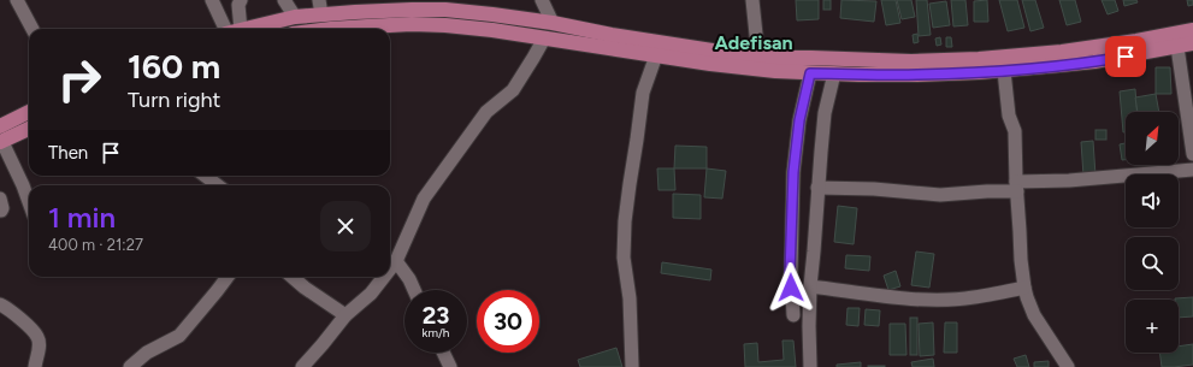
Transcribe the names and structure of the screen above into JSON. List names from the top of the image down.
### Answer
{
  "districts": ["Adefisan"],
  "north": "top right",
  "page": {
    "turn": ["160 m", "Turn right"],
    "map_buttons": "+",
    "then": "Then",
    "heading": ["1 min", "400 m · 21:27"],
    "speed": "23 km/h",
    "limit": "30"
  }
}
